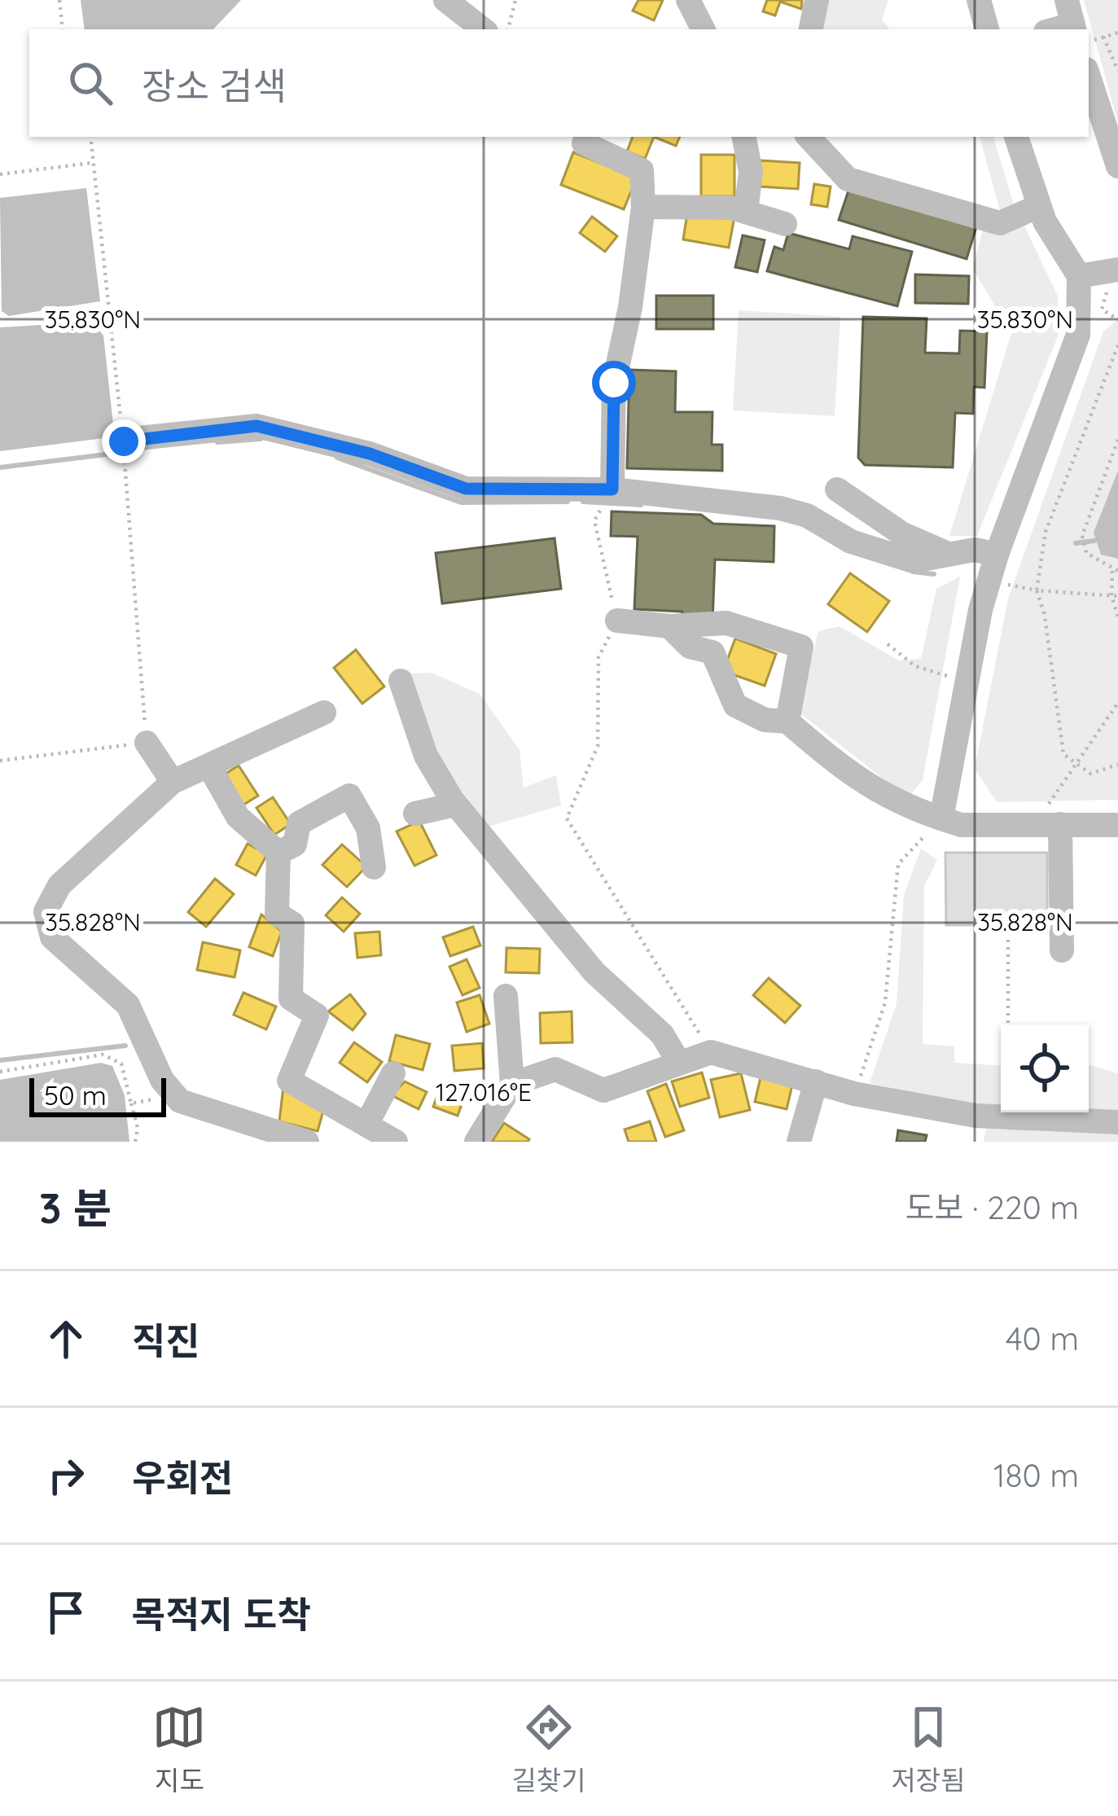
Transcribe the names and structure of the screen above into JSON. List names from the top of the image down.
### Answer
{
  "scale_bar": "50 m",
  "page": {
    "search": "장소 검색",
    "scale": "50 m",
    "heading": ["3 분", "도보 · 220 m"],
    "list": [
      ["직진", "40 m"],
      ["우회전", "180 m"],
      "목적지 도착"
    ],
    "nav": ["지도", "길찾기", "저장됨"]
  },
  "coordinates": ["35.830°N", "35.828°N", "127.016°E"]
}
